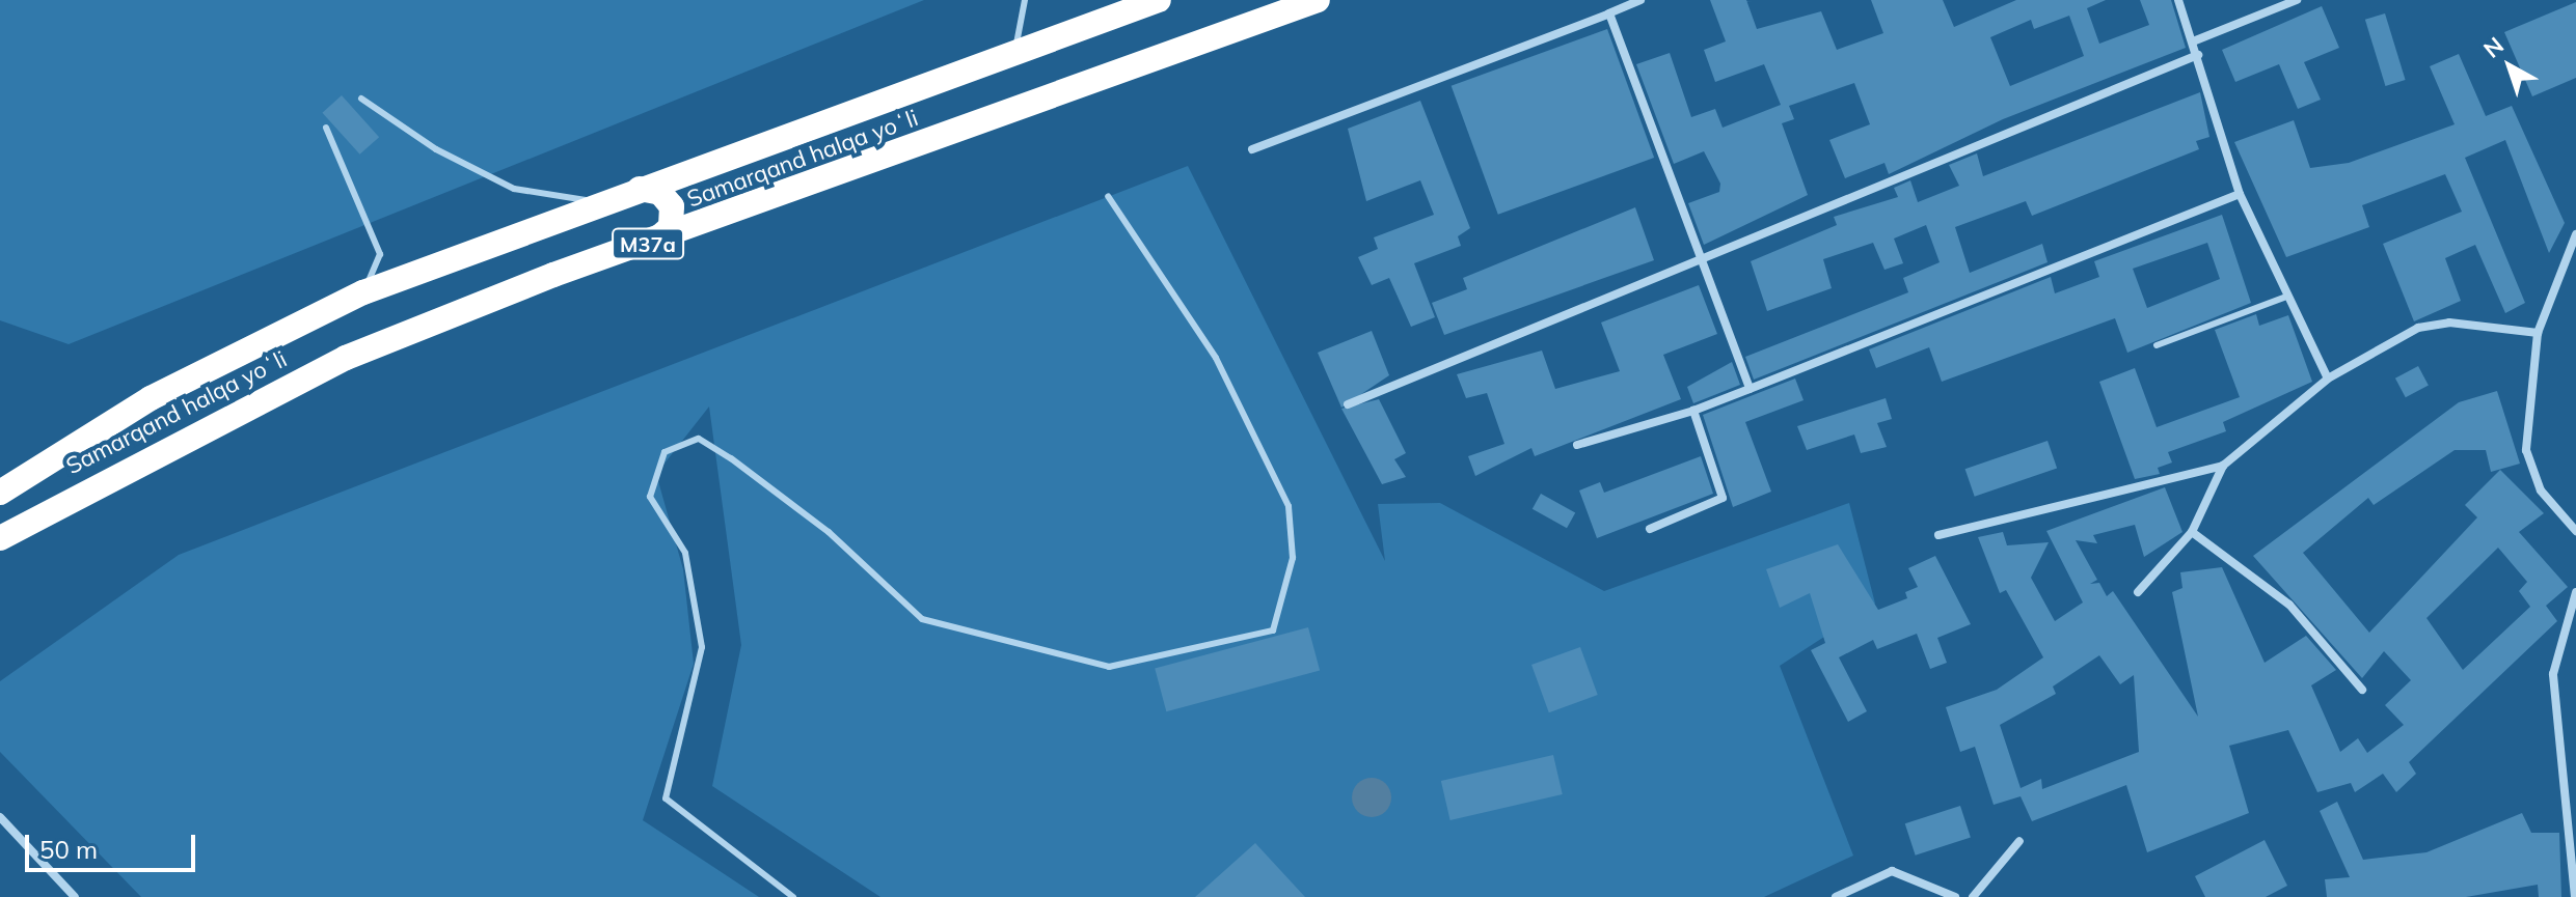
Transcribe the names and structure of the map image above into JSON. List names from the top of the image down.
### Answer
{
  "streets": {
    "highway": ["Samarqand halqa yoʻli", "M37a"]
  },
  "scale_bar": "50 m",
  "north": "top left"
}
